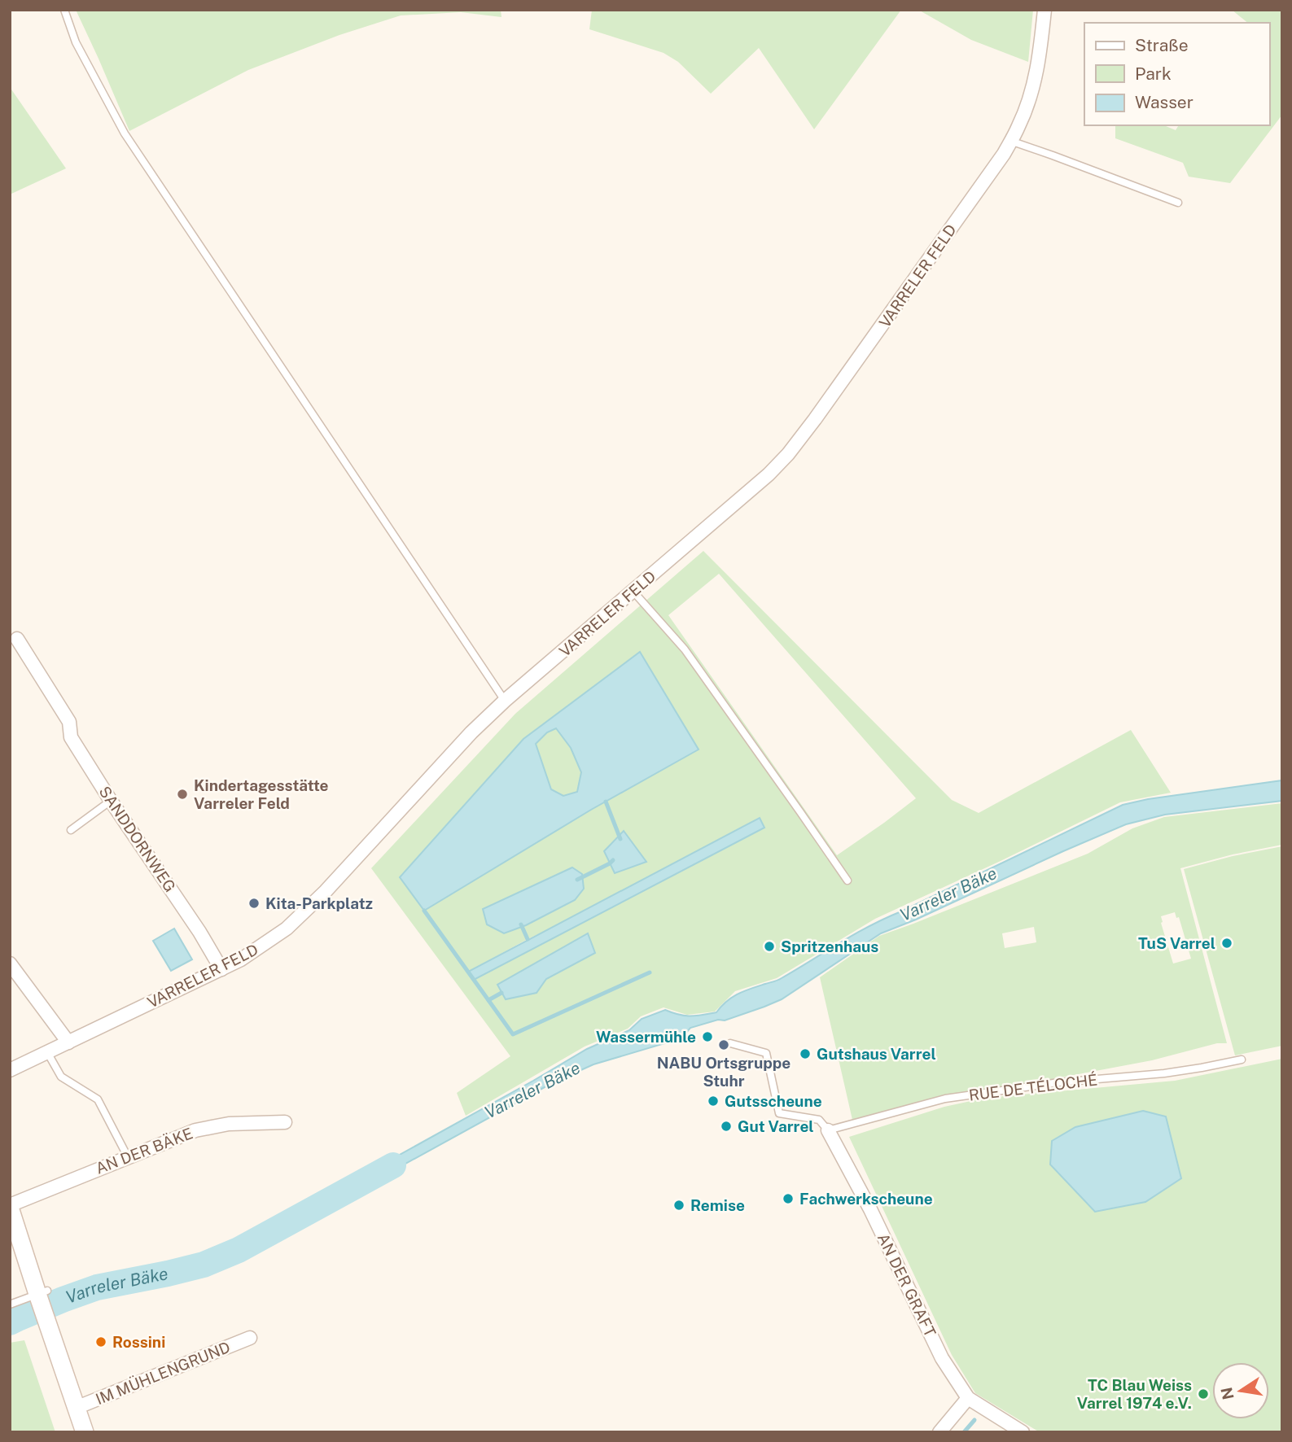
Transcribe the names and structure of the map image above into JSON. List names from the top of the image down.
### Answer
{
  "streets": {
    "street": [
      "VARRELER FELD",
      "SANDDORNWEG",
      "AN DER BÄKE",
      "AN DER GRAFT",
      "IM MÜHLENGRUND"
    ],
    "lane": ["RUE DE TÉLOCHÉ"]
  },
  "crossings": [
    ["VARRELER FELD", "SANDDORNWEG"],
    ["RUE DE TÉLOCHÉ", "AN DER GRAFT"]
  ],
  "water": ["Varreler Bäke"],
  "places": [
    "Kindertagesstätte Varreler Feld",
    "Kita-Parkplatz",
    "TuS Varrel",
    "Spritzenhaus",
    "Wassermühle",
    "NABU Ortsgruppe Stuhr",
    "Gutshaus Varrel",
    "Gutsscheune",
    "Gut Varrel",
    "Fachwerkscheune",
    "Remise",
    "Rossini",
    "TC Blau Weiss Varrel 1974 e.V."
  ],
  "legend": ["Straße", "Park", "Wasser"],
  "north": "left"
}
